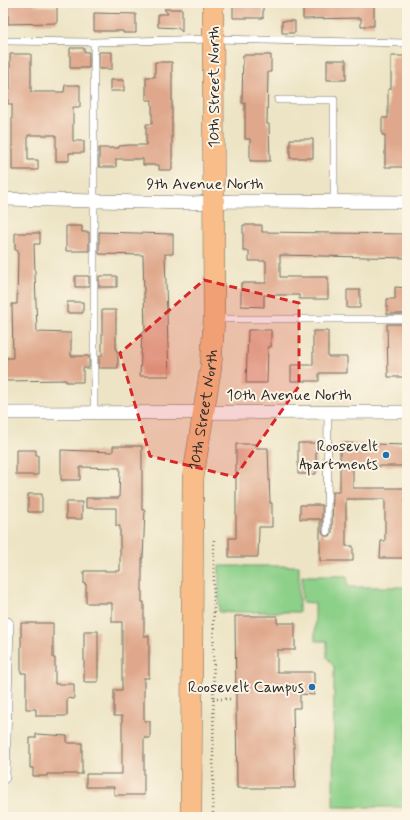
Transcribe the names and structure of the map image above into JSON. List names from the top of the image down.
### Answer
{
  "streets": {
    "main road": ["10th Street North"],
    "street": ["9th Avenue North", "10th Avenue North"]
  },
  "crossings": [
    ["10th Street North", "9th Avenue North"],
    ["10th Street North", "10th Avenue North"]
  ],
  "places": ["Roosevelt Apartments", "Roosevelt Campus"]
}
